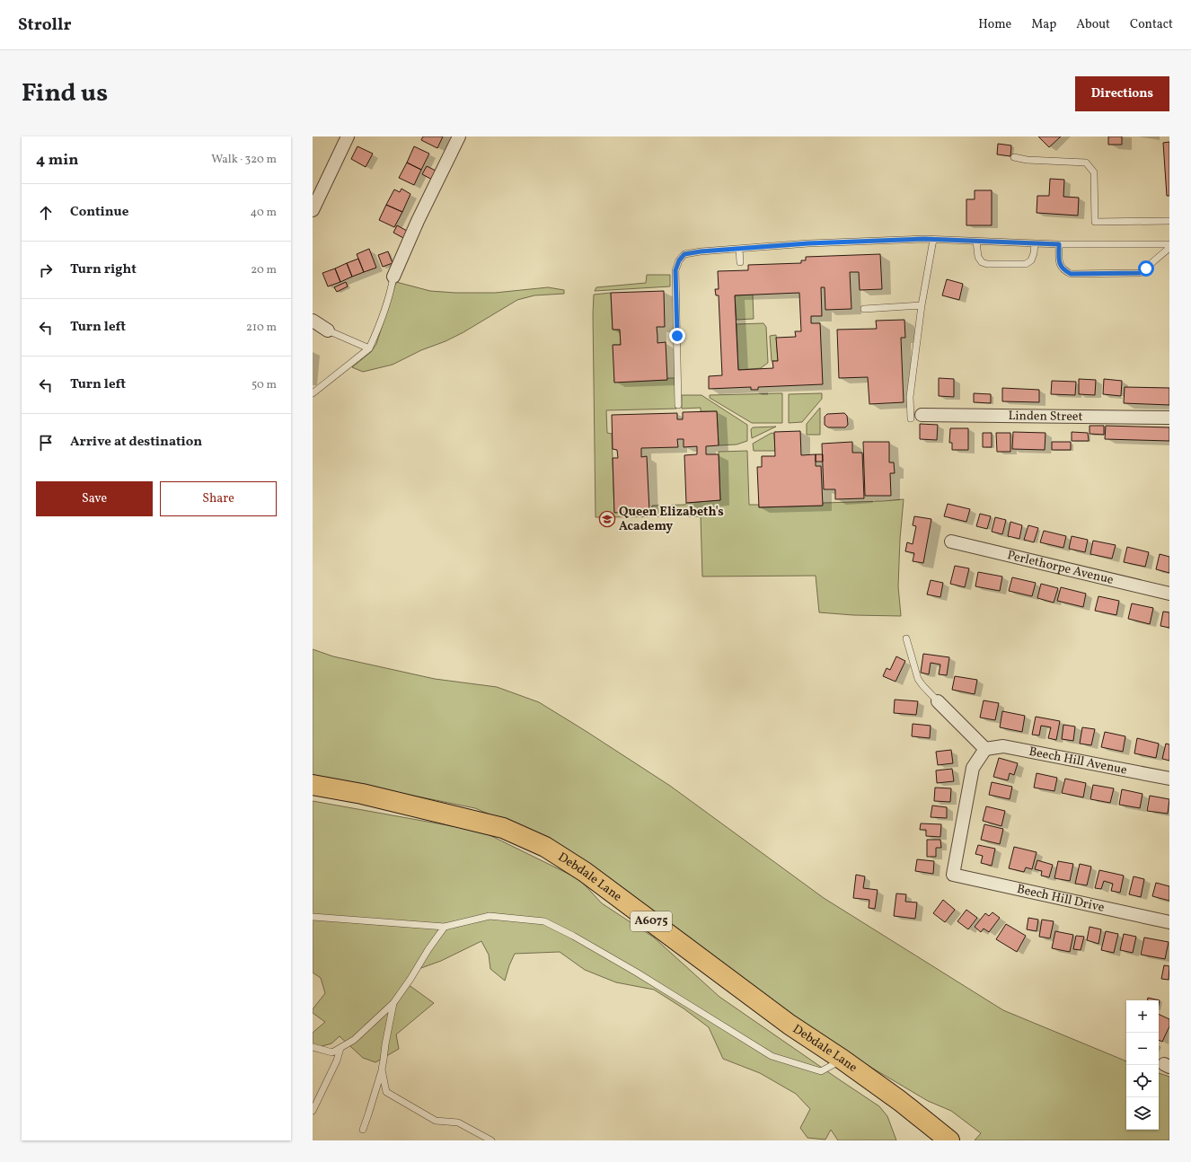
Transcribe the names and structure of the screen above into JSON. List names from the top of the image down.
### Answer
{
  "streets": {
    "main road": ["Debdale Lane", "A6075"],
    "street": [
      "Linden Street",
      "Perlethorpe Avenue",
      "Beech Hill Avenue",
      "Beech Hill Drive"
    ]
  },
  "crossings": [
    ["Beech Hill Avenue", "Beech Hill Drive"]
  ],
  "places": {
    "school or university": ["Queen Elizabeth's Academy"]
  },
  "page": {
    "header": "Strollr",
    "nav": [
      "Home",
      "Map",
      "About",
      "Contact"
    ],
    "title": "Find us",
    "buttons": [
      "Directions",
      ["Save", "Share"]
    ],
    "heading": ["4 min", "Walk · 320 m"],
    "list": [
      ["Continue", "40 m"],
      ["Turn right", "20 m"],
      ["Turn left", "210 m"],
      ["Turn left", "50 m"],
      "Arrive at destination"
    ],
    "map_buttons": ["+", "−"]
  }
}
